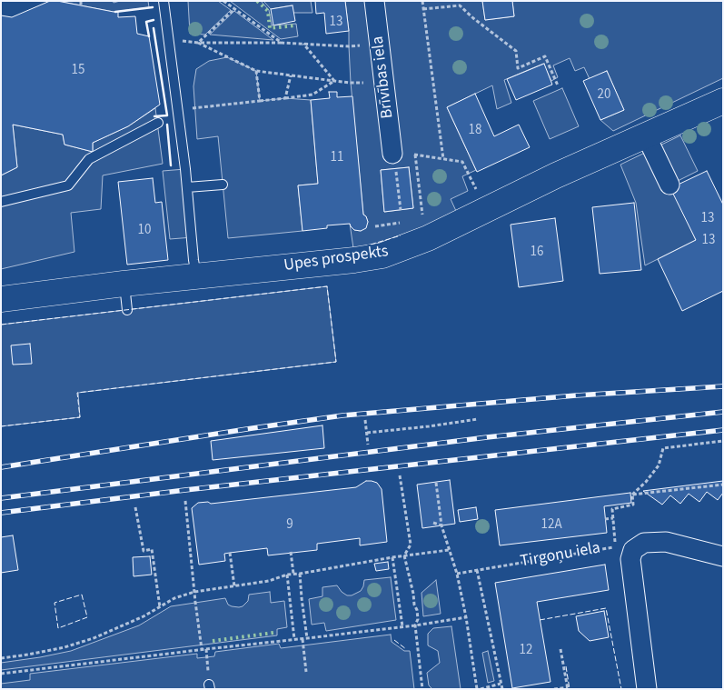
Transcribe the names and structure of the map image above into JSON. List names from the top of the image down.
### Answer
{
  "streets": {
    "main road": ["Upes prospekts"],
    "street": ["Brīvības iela"],
    "path": ["Tirgoņu iela"]
  },
  "house_numbers": [
    "13",
    "15",
    "20",
    "18",
    "11",
    "13",
    "10",
    "13",
    "16",
    "9",
    "12A",
    "12"
  ]
}
